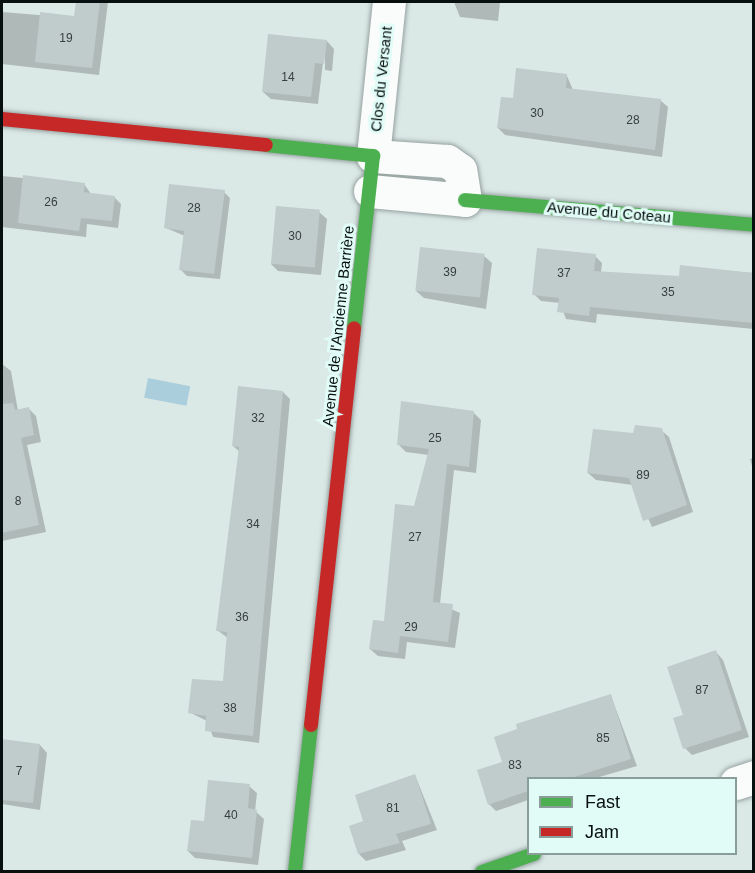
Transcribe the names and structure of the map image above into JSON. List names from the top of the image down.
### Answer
{
  "streets": {
    "street": ["Clos du Versant", "Avenue du Coteau", "Avenue de l'Ancienne Barrière"]
  },
  "crossings": [
    ["Clos du Versant", "Avenue de l'Ancienne Barrière"],
    ["Avenue du Coteau", "Avenue de l'Ancienne Barrière"]
  ],
  "house_numbers": [
    "19",
    "14",
    "30",
    "28",
    "26",
    "28",
    "30",
    "39",
    "37",
    "35",
    "32",
    "25",
    "89",
    "8",
    "34",
    "27",
    "36",
    "29",
    "87",
    "38",
    "85",
    "83",
    "7",
    "81",
    "40"
  ],
  "legend": ["Fast", "Jam"]
}
